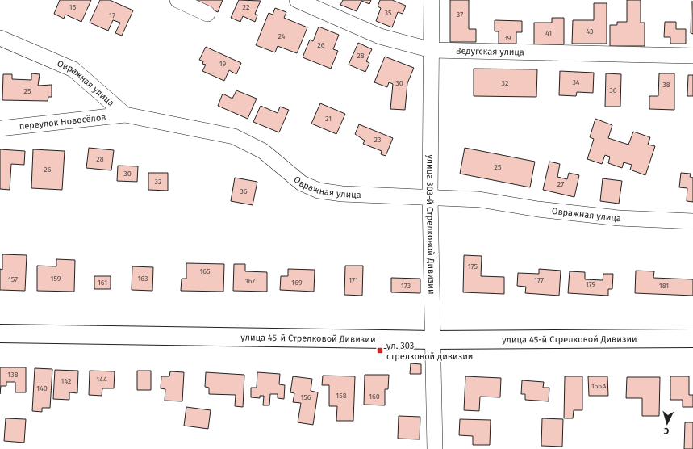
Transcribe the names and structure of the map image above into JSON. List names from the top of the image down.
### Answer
{
  "streets": {
    "main road": ["улица 45-й Стрелковой Дивизии"],
    "street": [
      "Ведугская улица",
      "Овражная улица",
      "переулок Новосёлов",
      "улица 303-й Стрелковой Дивизии"
    ]
  },
  "crossings": [
    ["Ведугская улица", "улица 303-й Стрелковой Дивизии"],
    ["Овражная улица", "переулок Новосёлов"],
    ["Овражная улица", "улица 303-й Стрелковой Дивизии"],
    ["улица 303-й Стрелковой Дивизии", "улица 45-й Стрелковой Дивизии"]
  ],
  "places": {
    "transit": ["ул. 303 стрелковой дивизии"]
  },
  "house_numbers": [
    "15",
    "22",
    "35",
    "37",
    "17",
    "43",
    "41",
    "24",
    "39",
    "26",
    "28",
    "19",
    "34",
    "30",
    "32",
    "38",
    "36",
    "25",
    "21",
    "23",
    "28",
    "25",
    "26",
    "30",
    "32",
    "27",
    "36",
    "175",
    "165",
    "159",
    "163",
    "157",
    "171",
    "177",
    "167",
    "161",
    "169",
    "179",
    "173",
    "181",
    "138",
    "144",
    "142",
    "166А",
    "140",
    "158",
    "160",
    "156"
  ],
  "north": "bottom"
}
